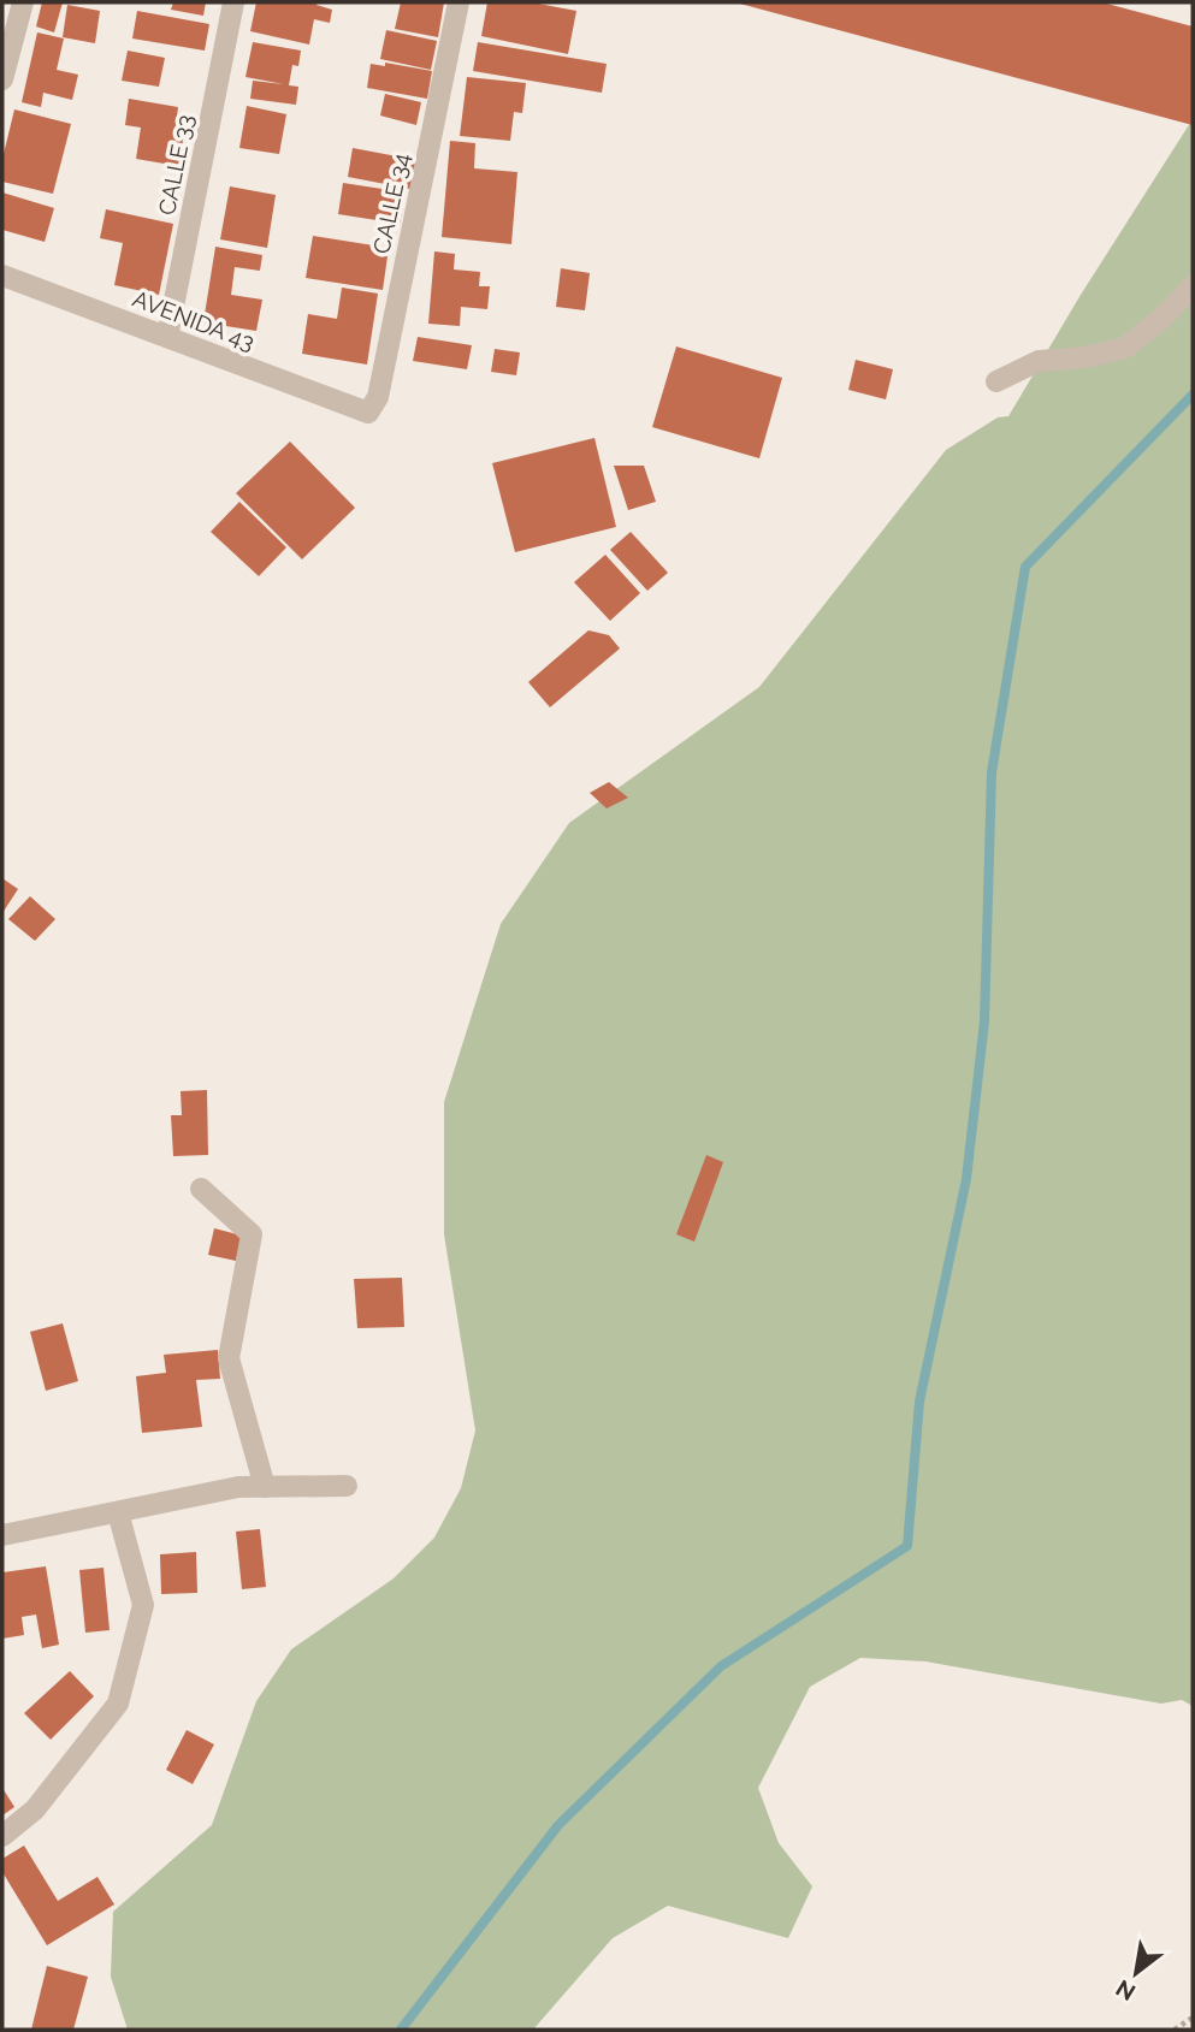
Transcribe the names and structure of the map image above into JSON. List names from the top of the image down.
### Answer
{
  "streets": {
    "street": ["CALLE 33", "CALLE 34", "AVENIDA 43"]
  },
  "crossings": [
    ["CALLE 33", "AVENIDA 43"],
    ["CALLE 34", "AVENIDA 43"]
  ],
  "north": "bottom left"
}
